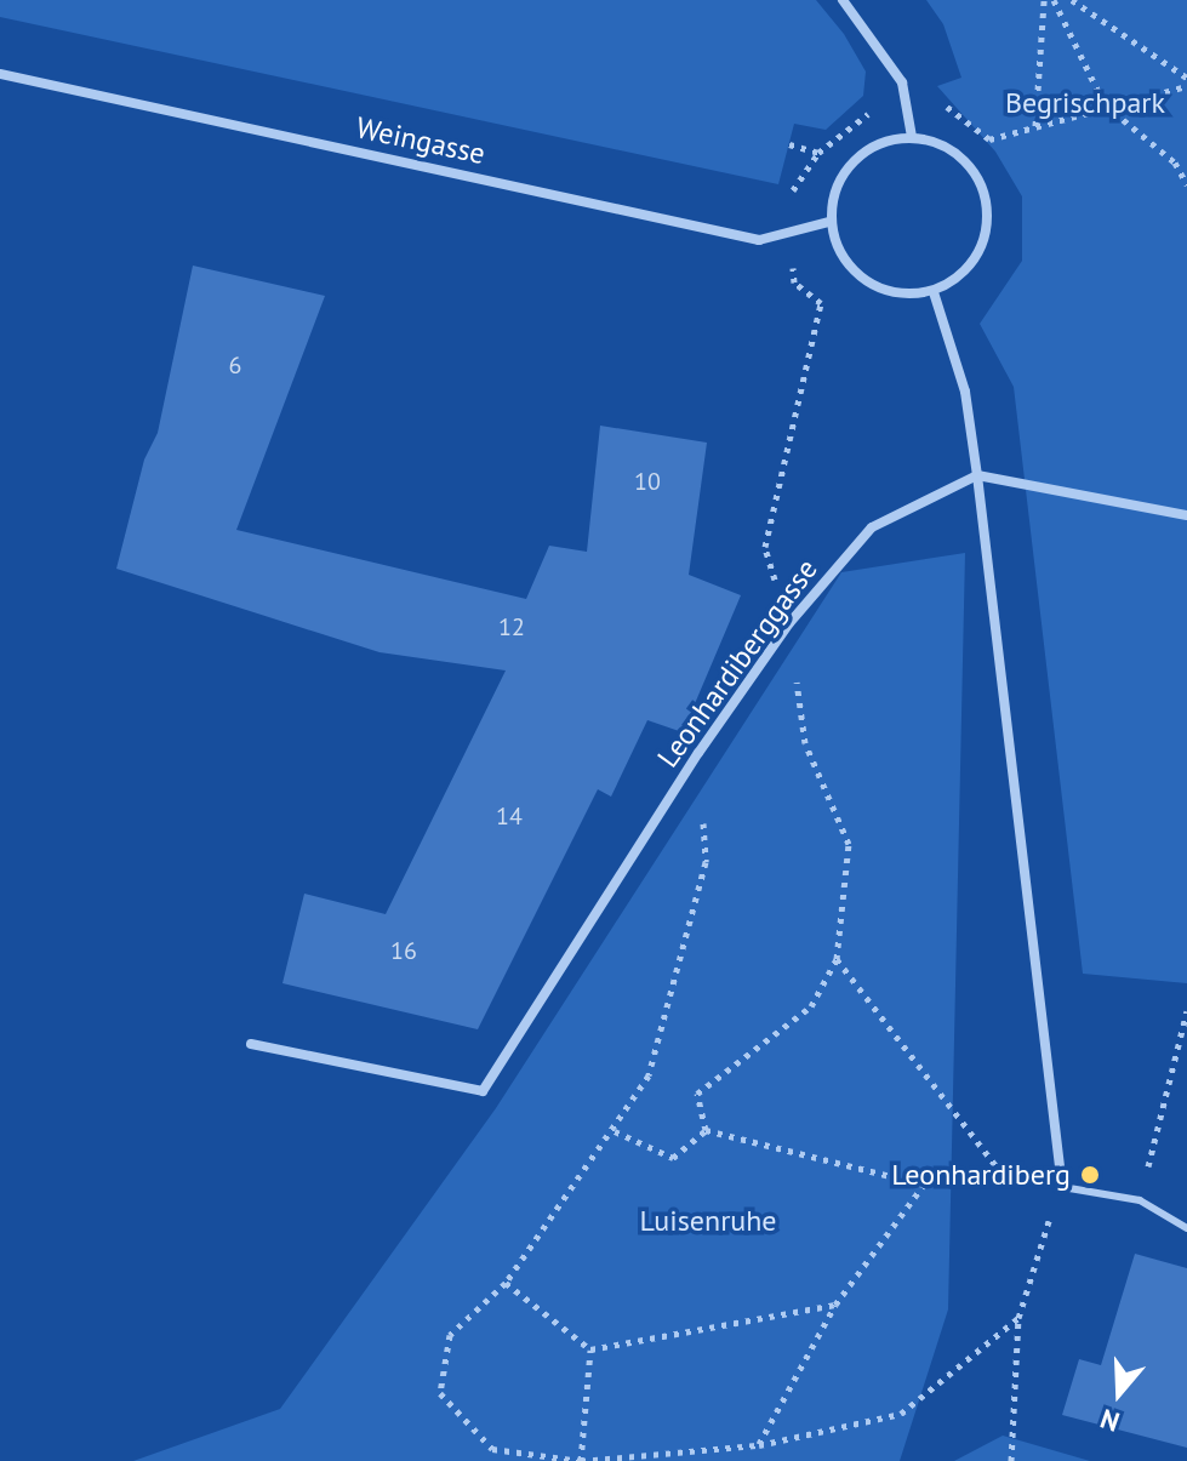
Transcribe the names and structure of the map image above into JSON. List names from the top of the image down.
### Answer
{
  "streets": {
    "street": ["Weingasse", "Leonhardiberggasse"]
  },
  "parks": ["Begrischpark", "Luisenruhe"],
  "places": ["Leonhardiberg"],
  "house_numbers": [
    "6",
    "10",
    "12",
    "14",
    "16"
  ],
  "north": "bottom"
}
